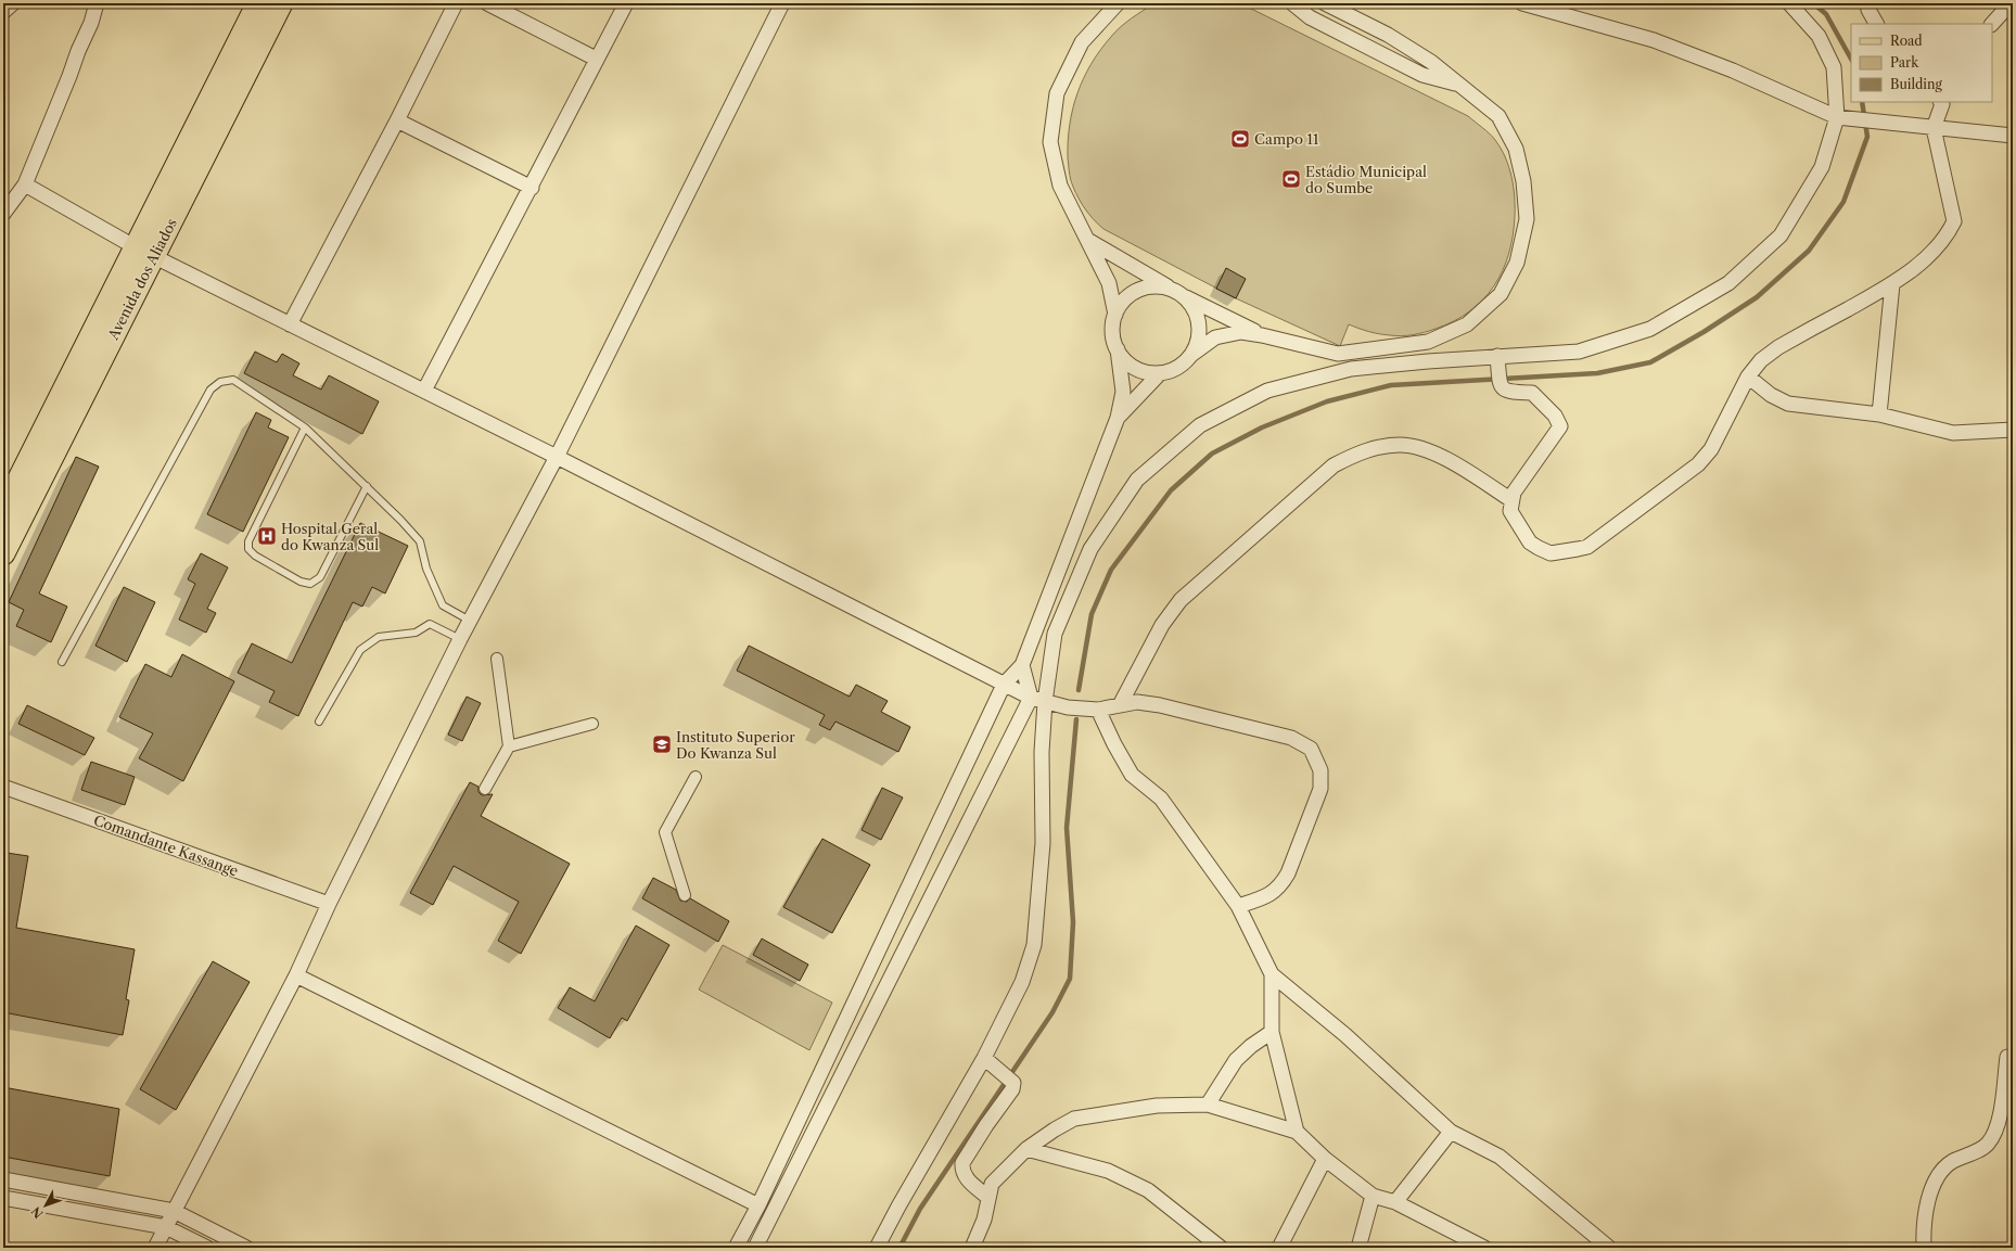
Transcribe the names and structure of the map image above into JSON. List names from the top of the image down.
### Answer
{
  "streets": {
    "main road": ["Avenida dos Aliados"],
    "street": ["Comandante Kassange"]
  },
  "places": {
    "sports": ["Campo 11", "Estádio Municipal do Sumbe"],
    "hospital": ["Hospital Geral do Kwanza Sul"],
    "school or university": ["Instituto Superior Do Kwanza Sul"]
  },
  "legend": ["Road", "Park", "Building"],
  "north": "bottom left"
}
